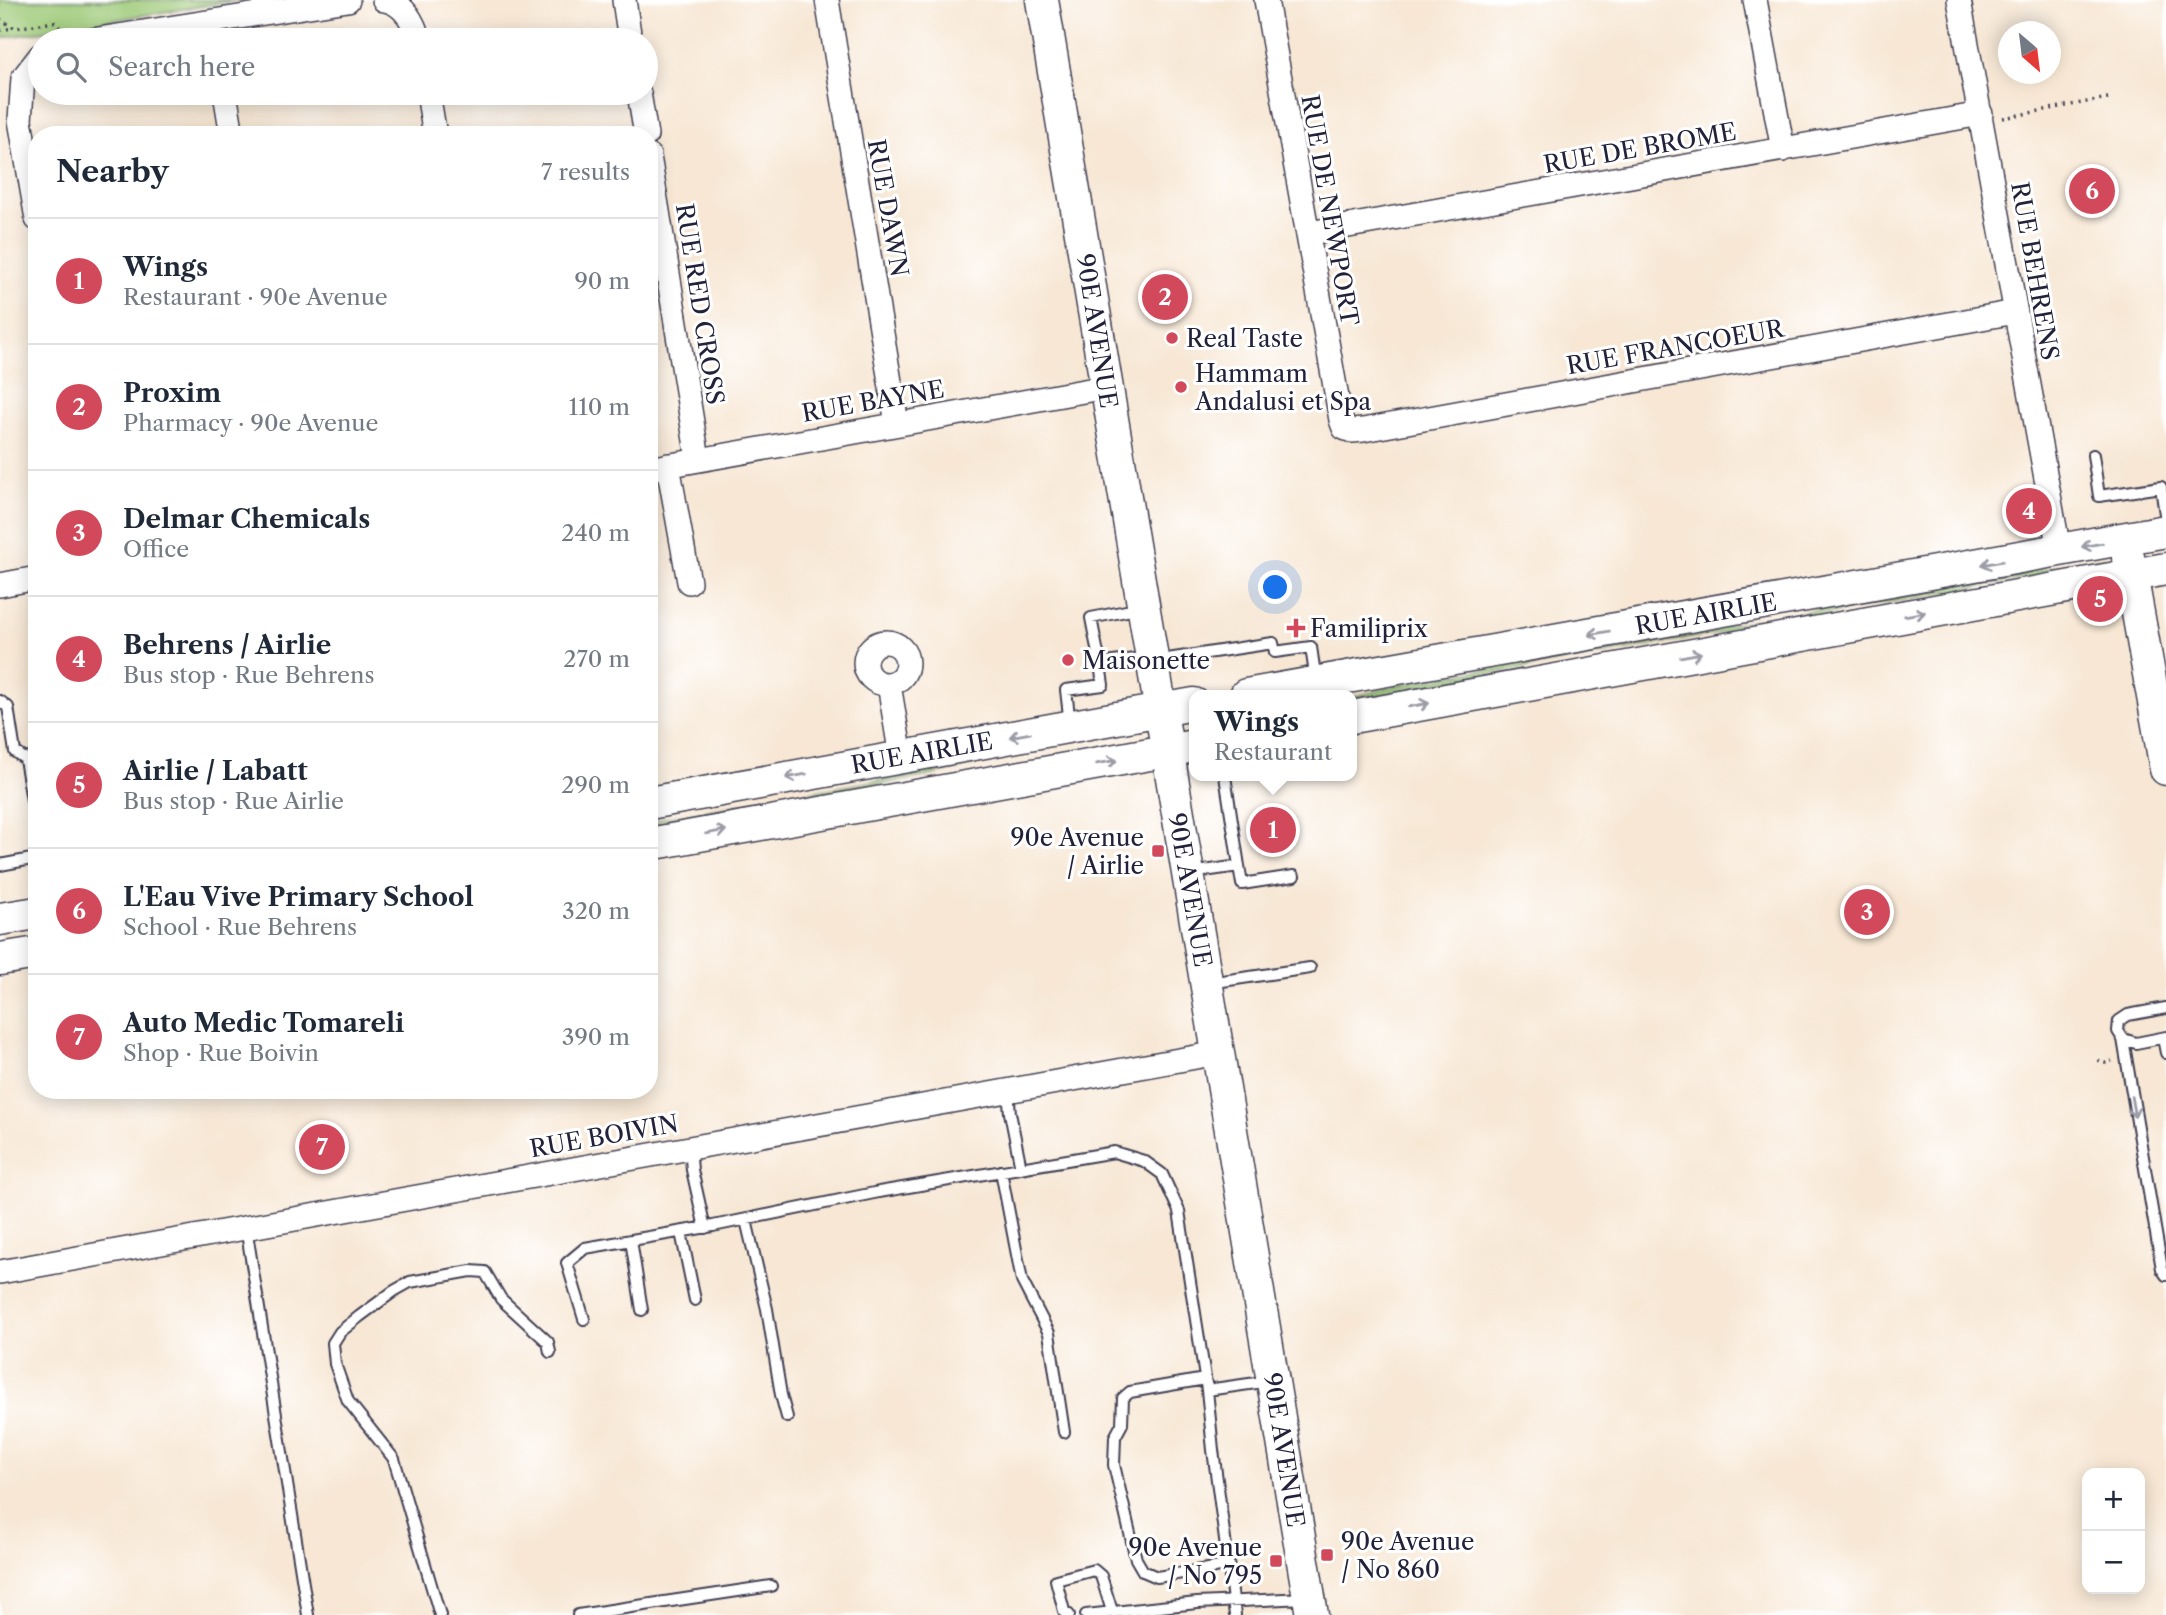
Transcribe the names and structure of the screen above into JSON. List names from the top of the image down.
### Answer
{
  "streets": {
    "main road": ["90E AVENUE", "RUE AIRLIE"],
    "street": [
      "RUE DE BROME",
      "RUE DAWN",
      "RUE DE NEWPORT",
      "RUE BEHRENS",
      "RUE RED CROSS",
      "RUE FRANCOEUR",
      "RUE BAYNE",
      "RUE BOIVIN"
    ]
  },
  "crossings": [
    ["RUE DE BROME", "RUE DE NEWPORT"],
    ["RUE DE BROME", "RUE BEHRENS"],
    ["RUE DAWN", "RUE BAYNE"],
    ["RUE DE NEWPORT", "RUE FRANCOEUR"],
    ["RUE BEHRENS", "RUE FRANCOEUR"],
    ["RUE BEHRENS", "RUE AIRLIE"],
    ["RUE RED CROSS", "RUE BAYNE"],
    ["90E AVENUE", "RUE BAYNE"],
    ["90E AVENUE", "RUE AIRLIE"],
    ["90E AVENUE", "RUE BOIVIN"]
  ],
  "places": {
    "other": ["Real Taste", "Hammam Andalusi et Spa", "Maisonette"],
    "health": ["Familiprix"],
    "transit": ["90e Avenue / Airlie", "90e Avenue / No 860", "90e Avenue / No 795"]
  },
  "north": "bottom right",
  "page": {
    "search": "Search here",
    "heading": ["Nearby", "7 results"],
    "pins": [
      "6",
      "2",
      "4",
      "5",
      "1",
      "3",
      "7"
    ],
    "list": [
      {
        "mark": "1",
        "name": "Wings",
        "note": "Restaurant · 90e Avenue",
        "value": "90 m"
      },
      {
        "mark": "2",
        "name": "Proxim",
        "note": "Pharmacy · 90e Avenue",
        "value": "110 m"
      },
      {
        "mark": "3",
        "name": "Delmar Chemicals",
        "note": "Office",
        "value": "240 m"
      },
      {
        "mark": "4",
        "name": "Behrens / Airlie",
        "note": "Bus stop · Rue Behrens",
        "value": "270 m"
      },
      {
        "mark": "5",
        "name": "Airlie / Labatt",
        "note": "Bus stop · Rue Airlie",
        "value": "290 m"
      },
      {
        "mark": "6",
        "name": "L'Eau Vive Primary School",
        "note": "School · Rue Behrens",
        "value": "320 m"
      },
      {
        "mark": "7",
        "name": "Auto Medic Tomareli",
        "note": "Shop · Rue Boivin",
        "value": "390 m"
      }
    ],
    "popup": ["Wings", "Restaurant"],
    "map_buttons": ["+", "−"]
  }
}
